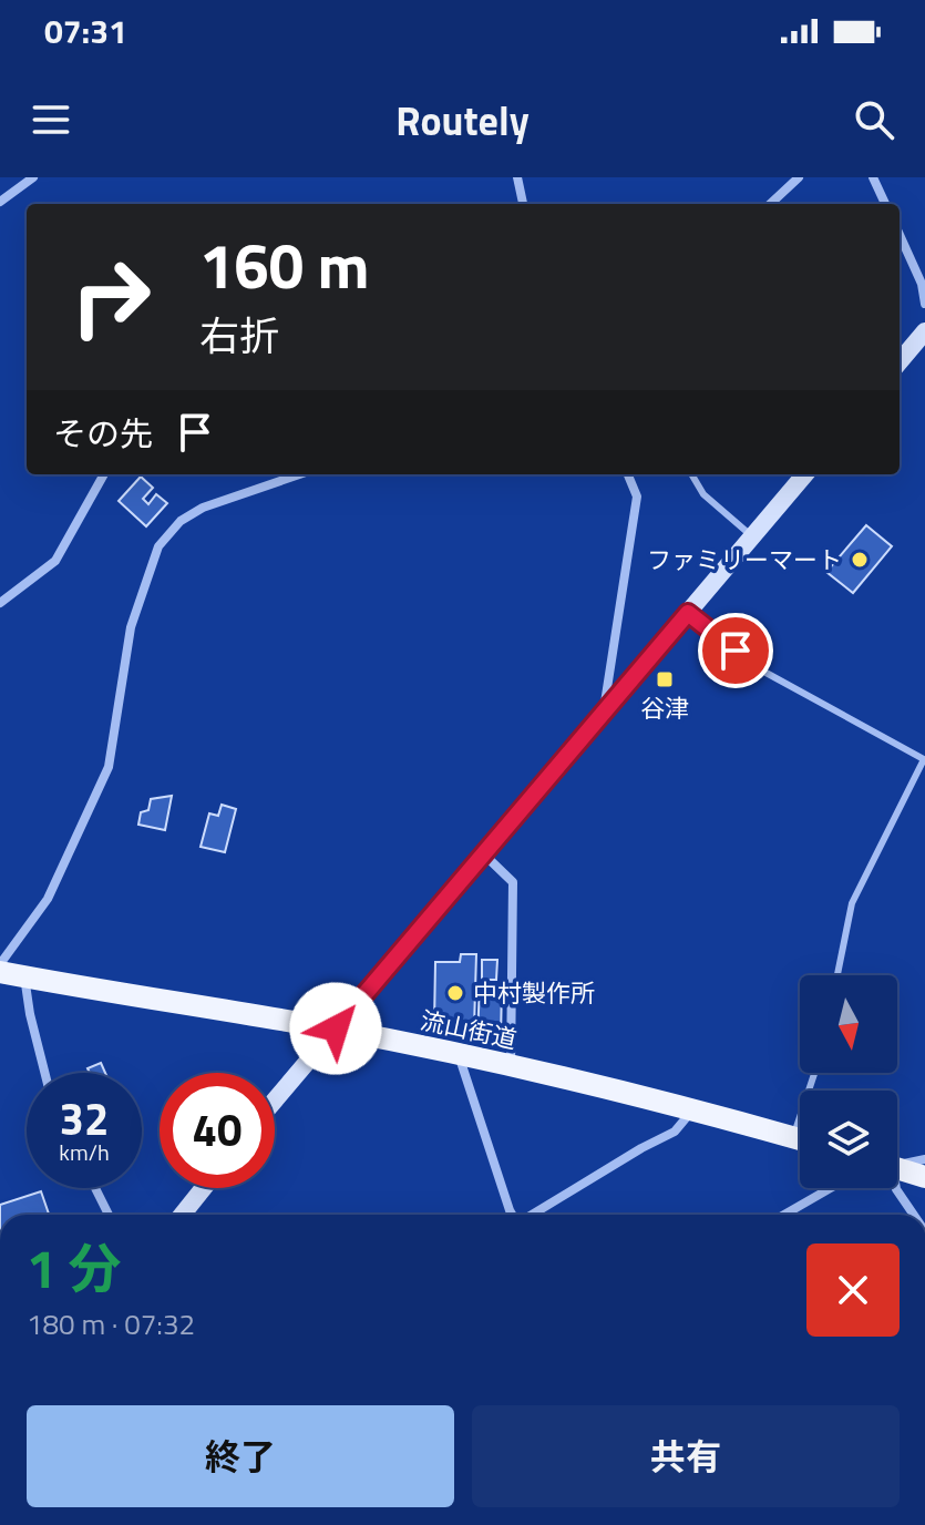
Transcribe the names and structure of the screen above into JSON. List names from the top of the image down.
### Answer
{
  "streets": {
    "main road": ["流山街道"]
  },
  "places": {
    "other": ["ファミリーマート", "中村製作所"],
    "transit": ["谷津"]
  },
  "north": "bottom",
  "page": {
    "status": "07:31",
    "header": "Routely",
    "turn": ["160 m", "右折"],
    "then": "その先",
    "speed": "32 km/h",
    "limit": "40",
    "heading": ["1 分", "180 m · 07:32"],
    "buttons": ["終了", "共有"]
  }
}
